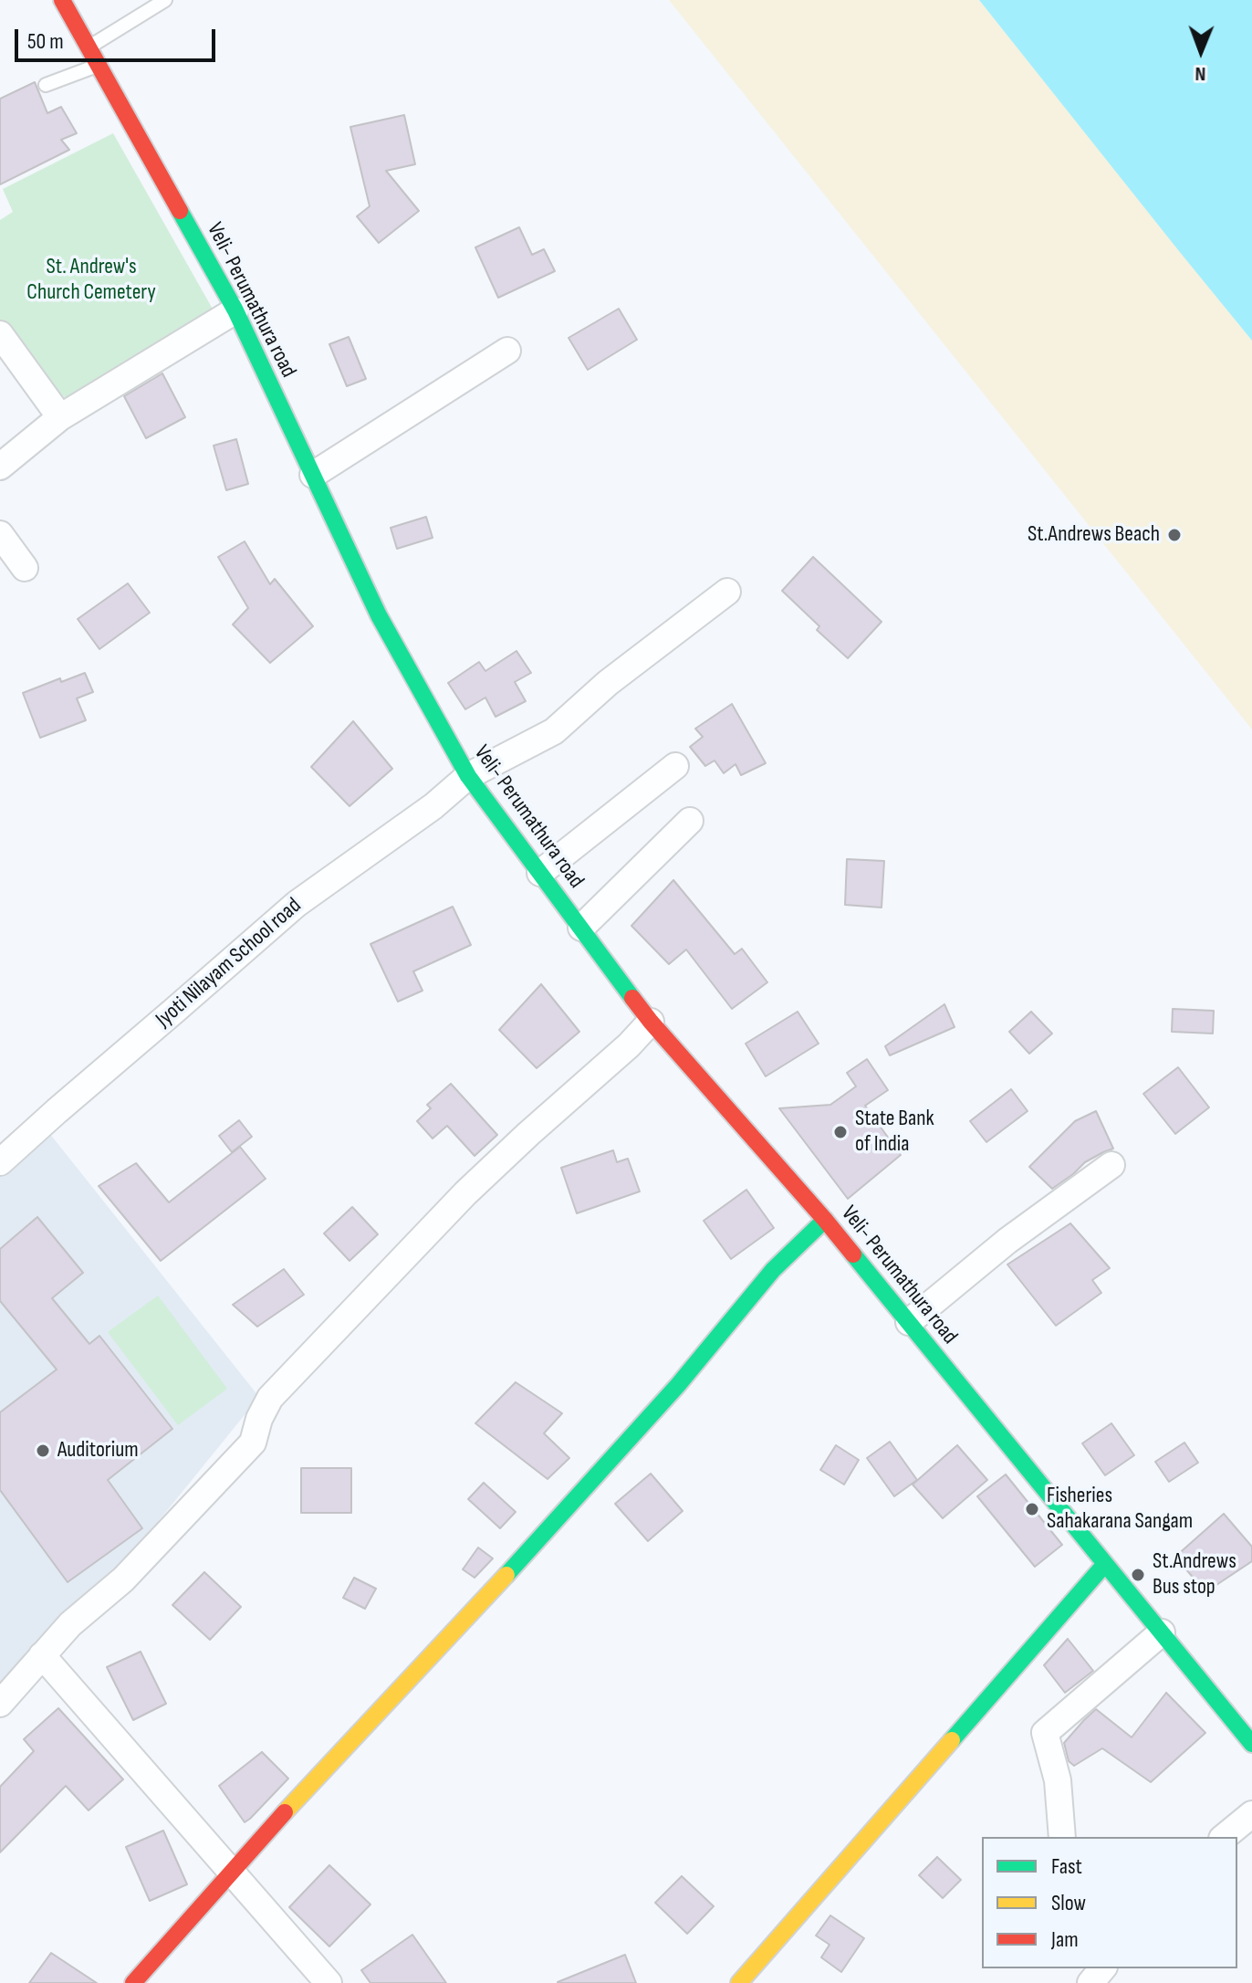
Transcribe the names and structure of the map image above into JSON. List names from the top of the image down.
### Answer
{
  "streets": {
    "main road": ["Veli- Perumathura road"],
    "street": ["Jyoti Nilayam School road"]
  },
  "crossings": [
    ["Veli- Perumathura road", "Jyoti Nilayam School road"]
  ],
  "parks": ["St. Andrew's Church Cemetery"],
  "places": [
    "St.Andrews Beach",
    "State Bank of India",
    "Auditorium",
    "Fisheries Sahakarana Sangam",
    "St.Andrews Bus stop"
  ],
  "legend": ["Fast", "Slow", "Jam"],
  "scale_bar": "50 m",
  "north": "bottom"
}
